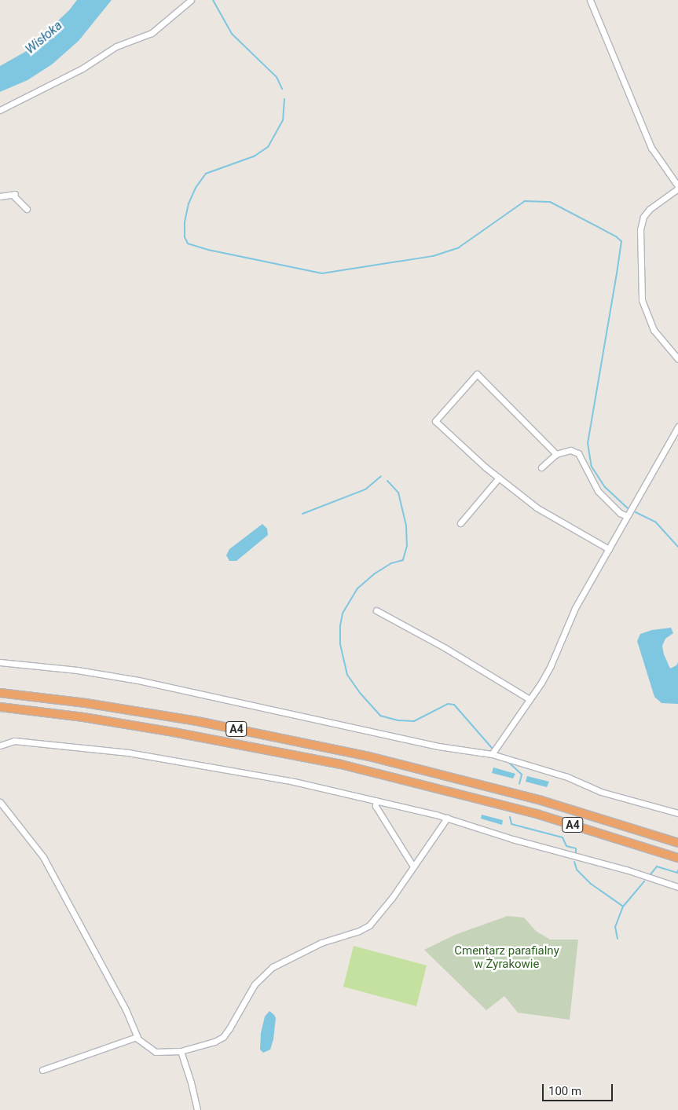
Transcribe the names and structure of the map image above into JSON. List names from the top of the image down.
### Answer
{
  "streets": {
    "highway": ["A4"]
  },
  "water": ["Wisłoka"],
  "parks": ["Cmentarz parafialny w Żyrakowie"],
  "scale_bar": "100 m"
}
